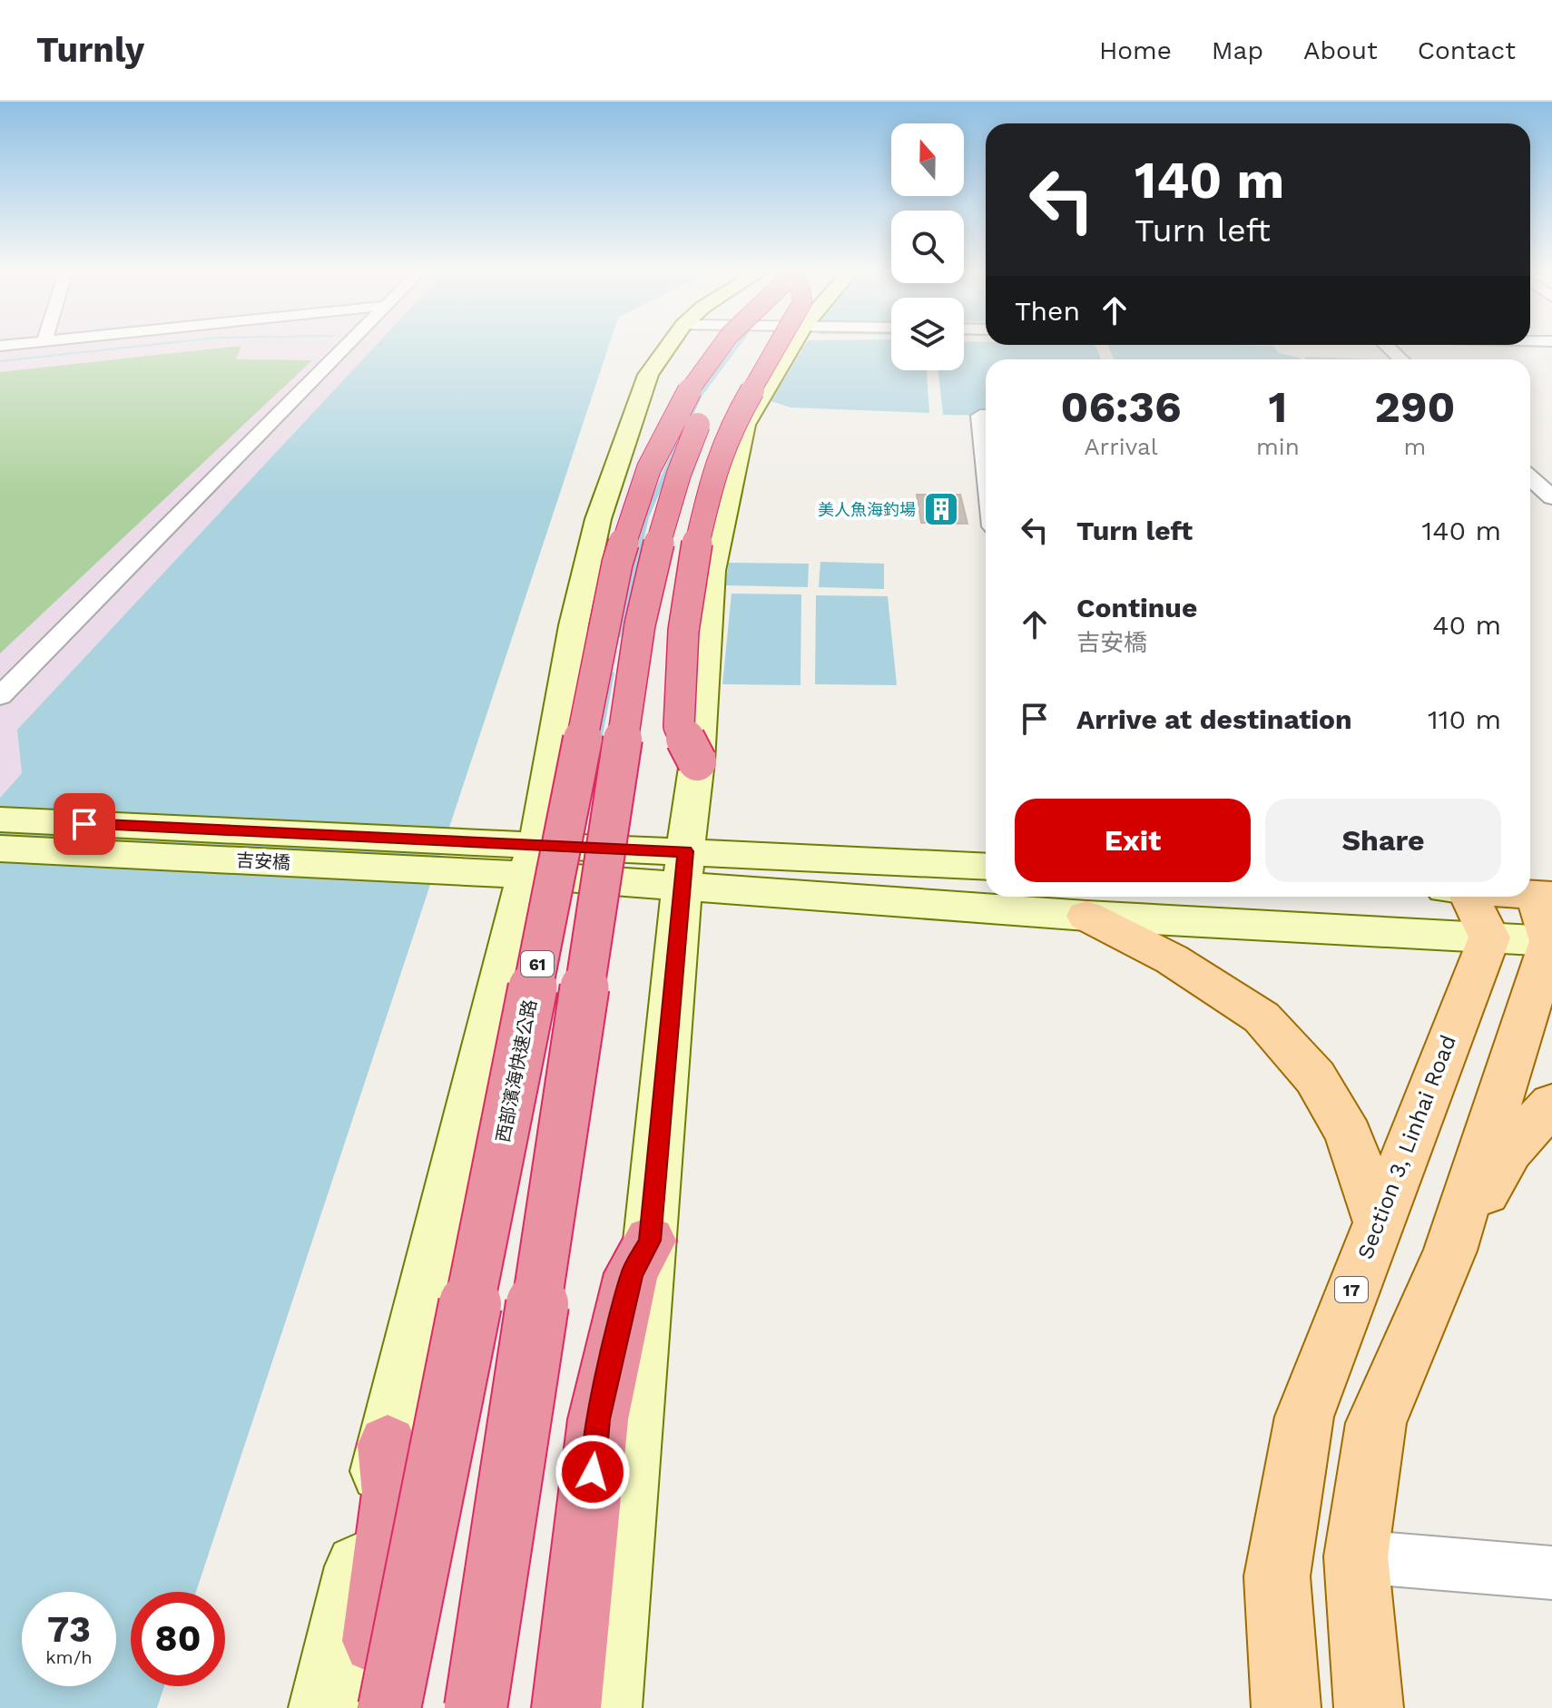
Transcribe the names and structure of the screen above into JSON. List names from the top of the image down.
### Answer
{
  "streets": {
    "highway": ["61", "西部濱海快速公路"],
    "main road": ["Section 3, Linhai Road", "17"],
    "street": ["吉安橋"]
  },
  "places": {
    "building": ["美人魚海釣場"]
  },
  "north": "top",
  "page": {
    "header": "Turnly",
    "nav": [
      "Home",
      "Map",
      "About",
      "Contact"
    ],
    "turn": ["140 m", "Turn left"],
    "then": "Then",
    "eta": [
      "06:36",
      "Arrival",
      "1",
      "min",
      "290",
      "m"
    ],
    "list": [
      {
        "name": "Turn left",
        "value": "140 m"
      },
      {
        "name": "Continue",
        "note": "吉安橋",
        "value": "40 m"
      },
      {
        "name": "Arrive at destination",
        "value": "110 m"
      }
    ],
    "buttons": ["Exit", "Share"],
    "speed": "73 km/h",
    "limit": "80"
  }
}
